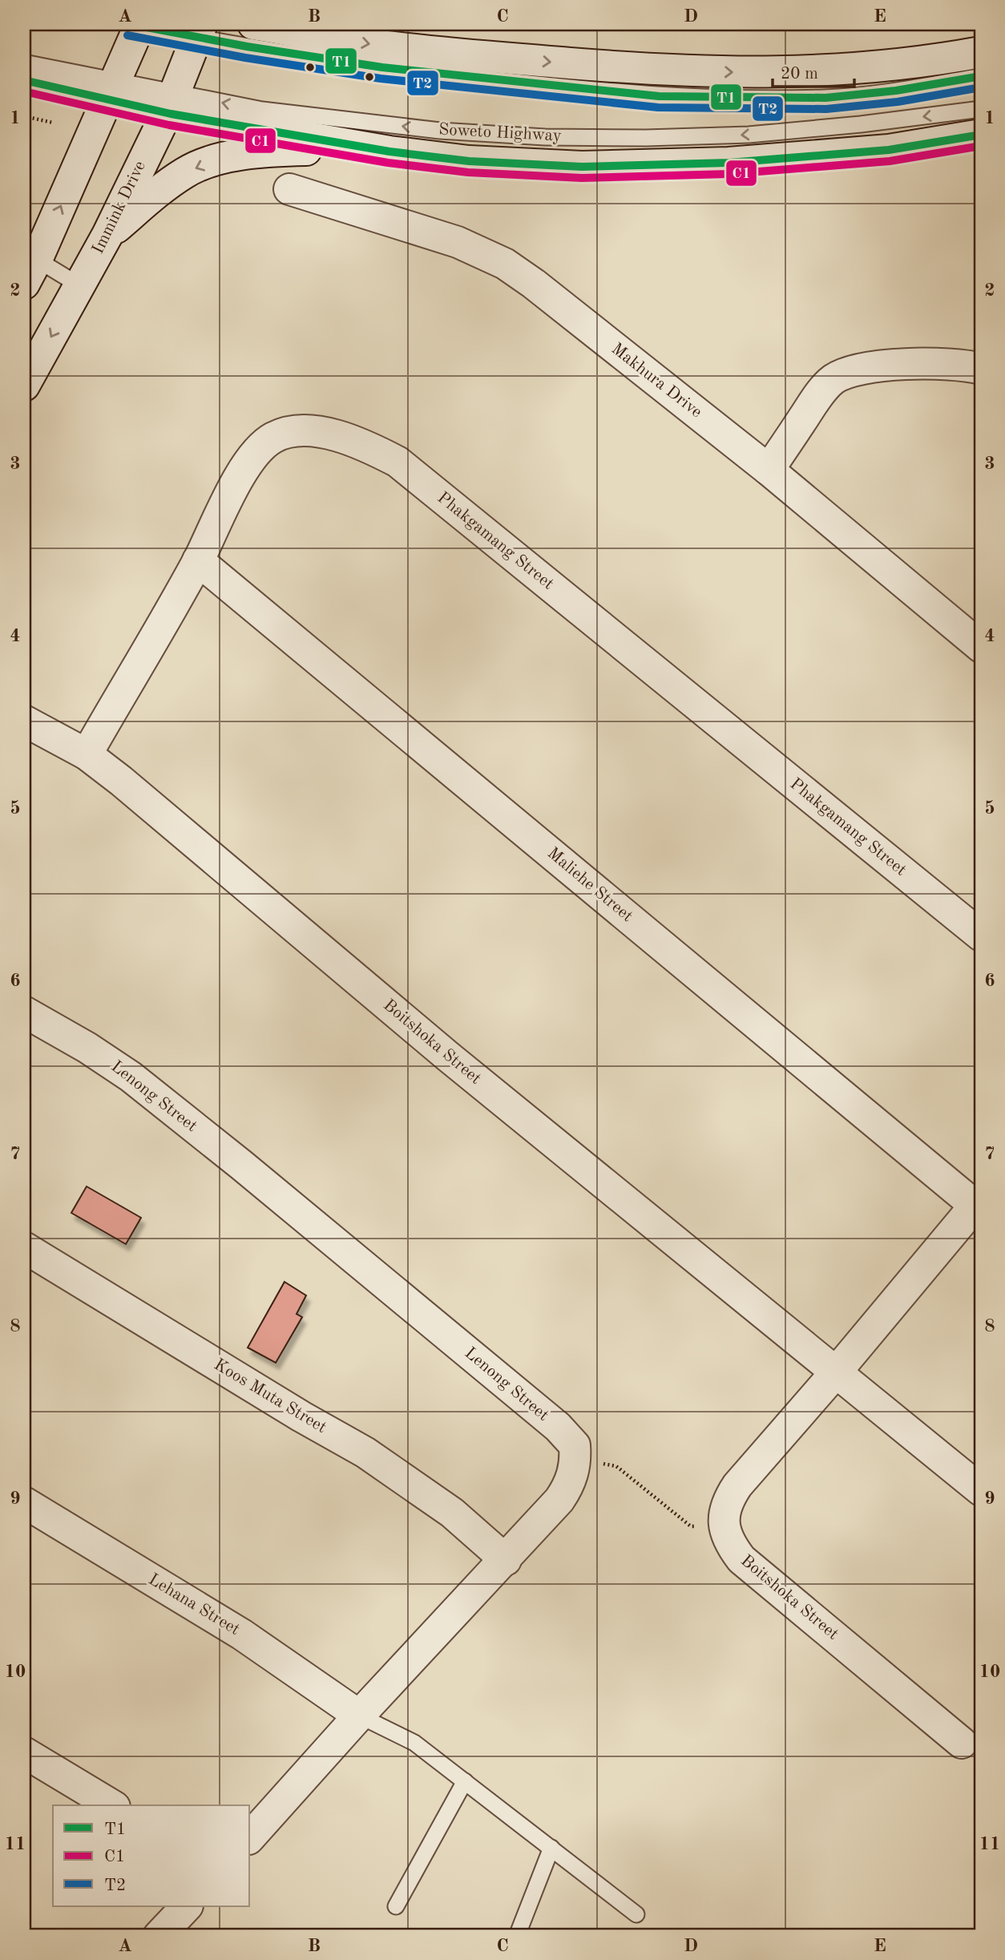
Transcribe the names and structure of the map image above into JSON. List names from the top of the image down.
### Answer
{
  "streets": {
    "street": [
      "Soweto Highway",
      "Immink Drive",
      "Makhura Drive",
      "Phakgamang Street",
      "Maliehe Street",
      "Boitshoka Street",
      "Lenong Street",
      "Koos Muta Street",
      "Lehana Street"
    ]
  },
  "crossings": [
    ["Soweto Highway", "Immink Drive"],
    ["Phakgamang Street", "Maliehe Street"],
    ["Phakgamang Street", "Boitshoka Street"]
  ],
  "lines": ["transit line T1", "transit line T2", "transit line C1"],
  "legend": ["T1", "C1", "T2"],
  "scale_bar": "20 m",
  "grid": {
    "columns": [
      "A",
      "B",
      "C",
      "D",
      "E"
    ],
    "rows": [
      "1",
      "2",
      "3",
      "4",
      "5",
      "6",
      "7",
      "8",
      "9",
      "10",
      "11"
    ]
  }
}
